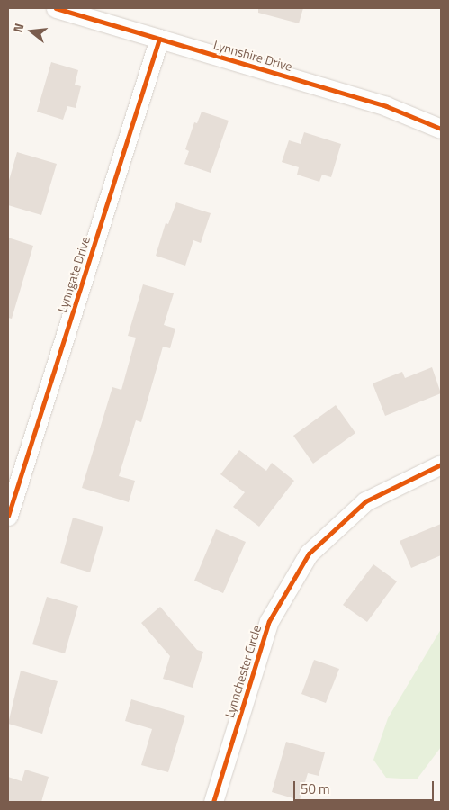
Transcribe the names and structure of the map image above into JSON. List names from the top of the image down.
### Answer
{
  "streets": {
    "street": ["Lynnshire Drive", "Lynngate Drive", "Lynnchester Circle"]
  },
  "crossings": [
    ["Lynnshire Drive", "Lynngate Drive"]
  ],
  "scale_bar": "50 m",
  "north": "left"
}
